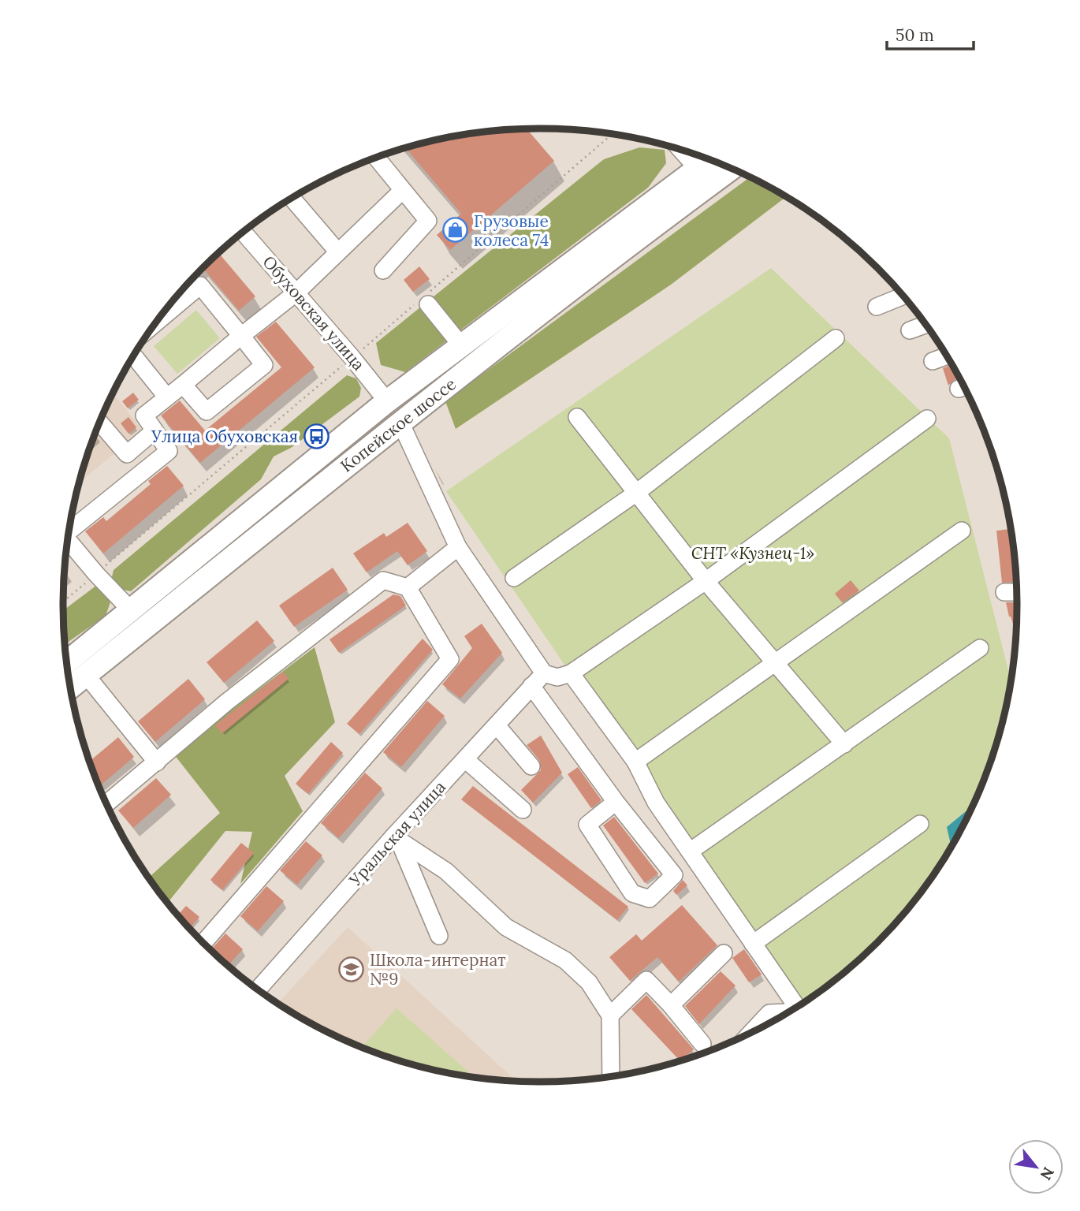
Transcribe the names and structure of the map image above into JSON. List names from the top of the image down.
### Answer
{
  "streets": {
    "main road": ["Копейское шоссе"],
    "street": ["Обуховская улица", "Уральская улица"]
  },
  "crossings": [
    ["Обуховская улица", "Копейское шоссе"]
  ],
  "parks": ["СНТ «Кузнец-1»"],
  "places": {
    "shop": ["Грузовые колеса 74"],
    "bus stop": ["Улица Обуховская"],
    "school or university": ["Школа-интернат №9"]
  },
  "scale_bar": "50 m",
  "north": "bottom right"
}
